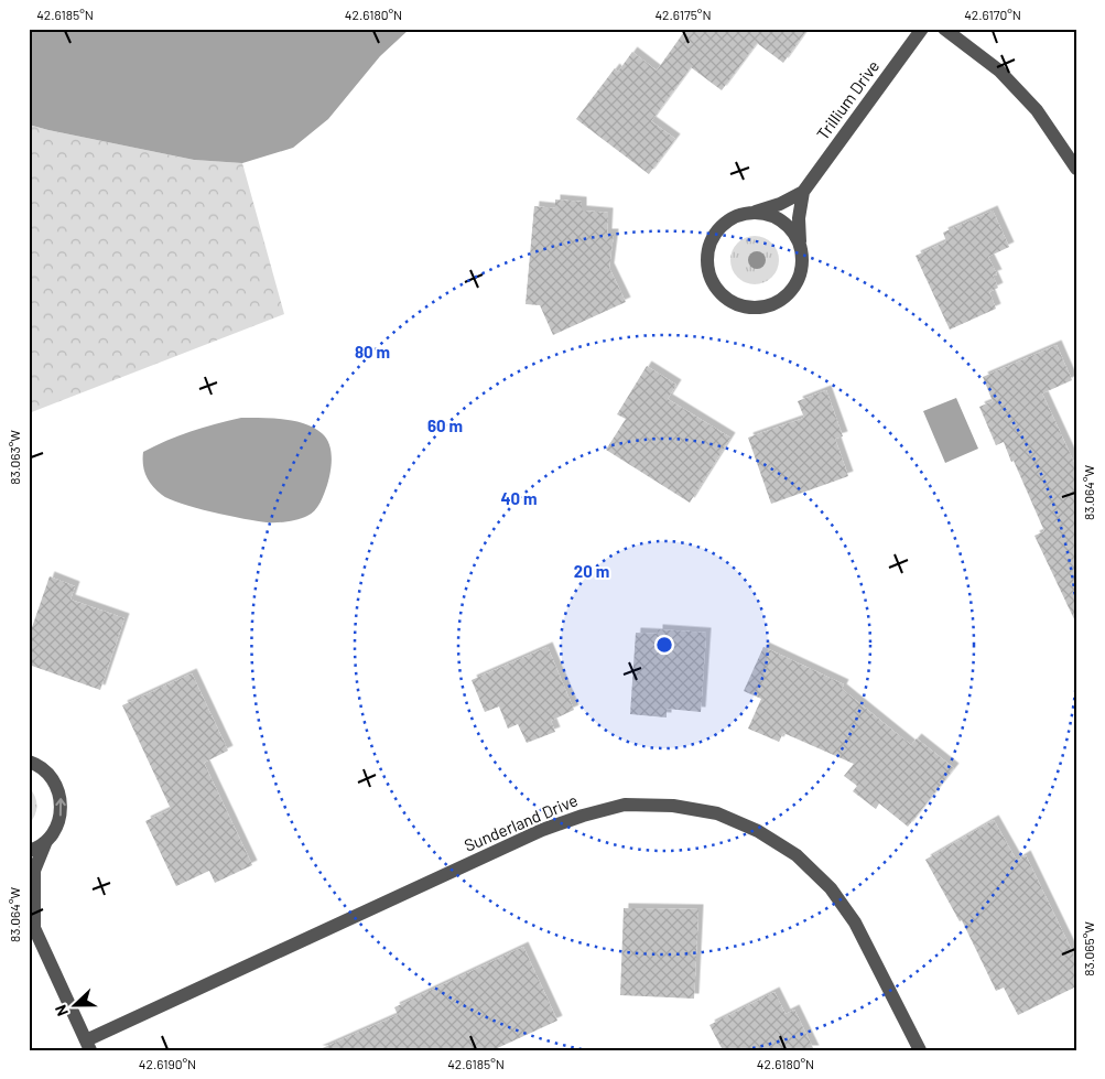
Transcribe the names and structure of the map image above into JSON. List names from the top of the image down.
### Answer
{
  "streets": {
    "street": ["Trillium Drive", "Sunderland Drive"]
  },
  "north": "left",
  "coordinates": [
    "42.6185°N",
    "42.6180°N",
    "42.6175°N",
    "42.6170°N",
    "83.063°W",
    "83.064°W",
    "83.065°W",
    "42.6190°N"
  ],
  "rings": [
    "80 m",
    "60 m",
    "40 m",
    "20 m"
  ]
}
